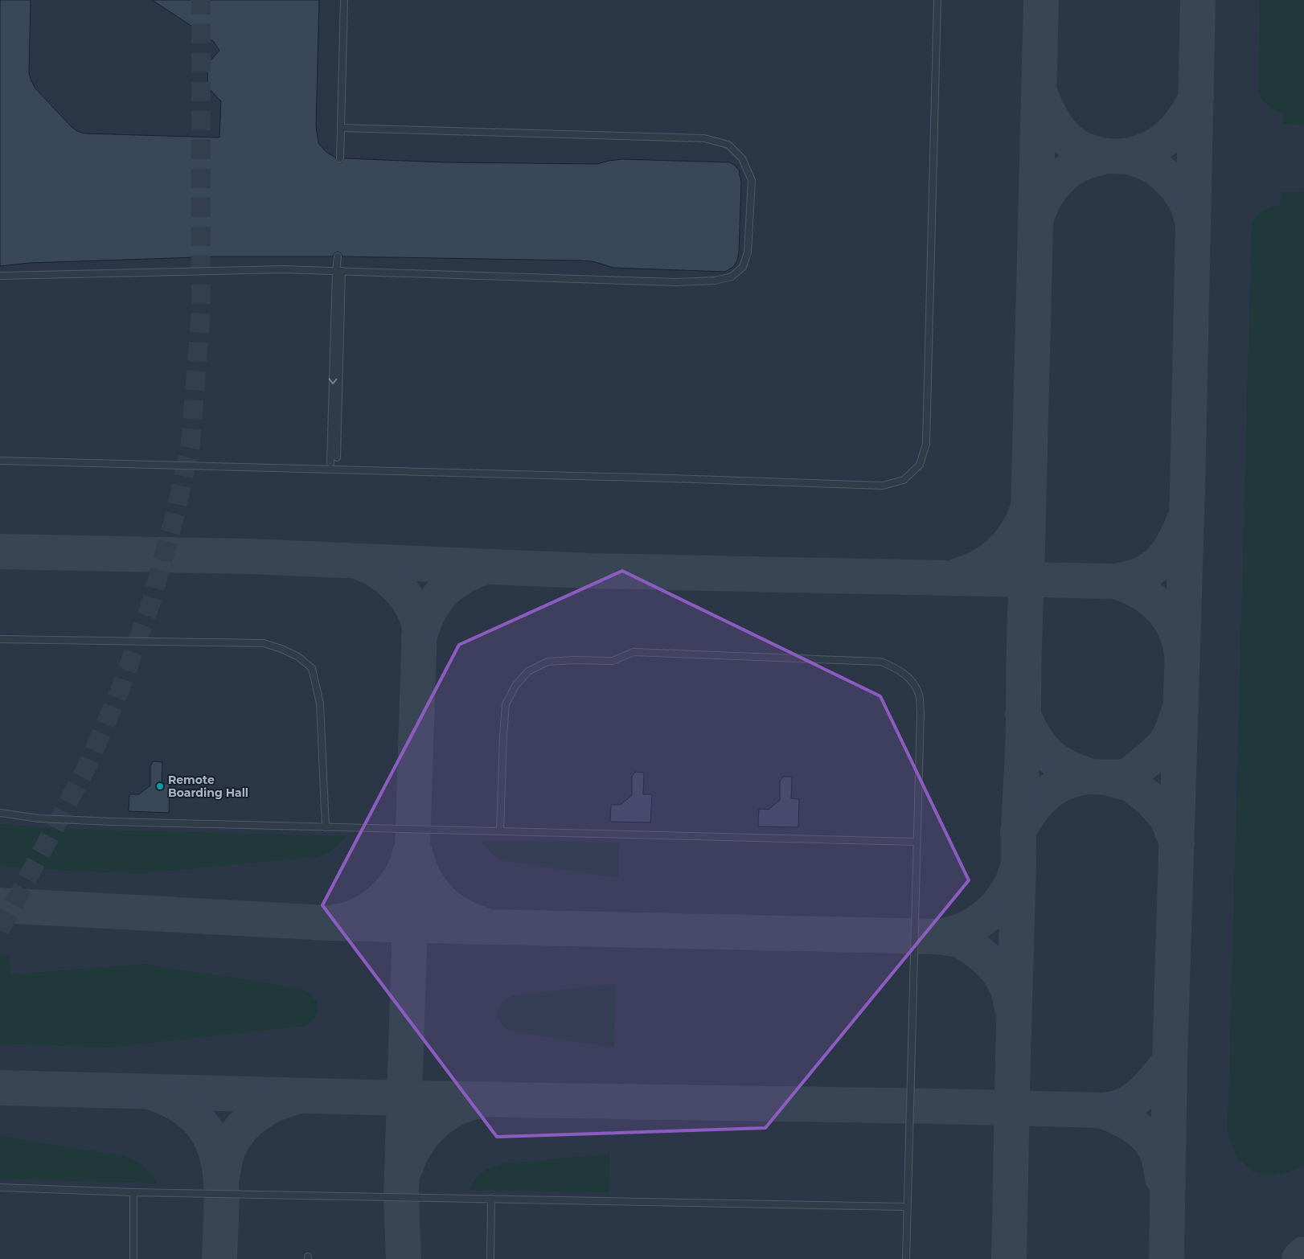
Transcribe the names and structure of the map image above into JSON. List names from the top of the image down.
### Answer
{
  "places": ["Remote Boarding Hall"]
}
